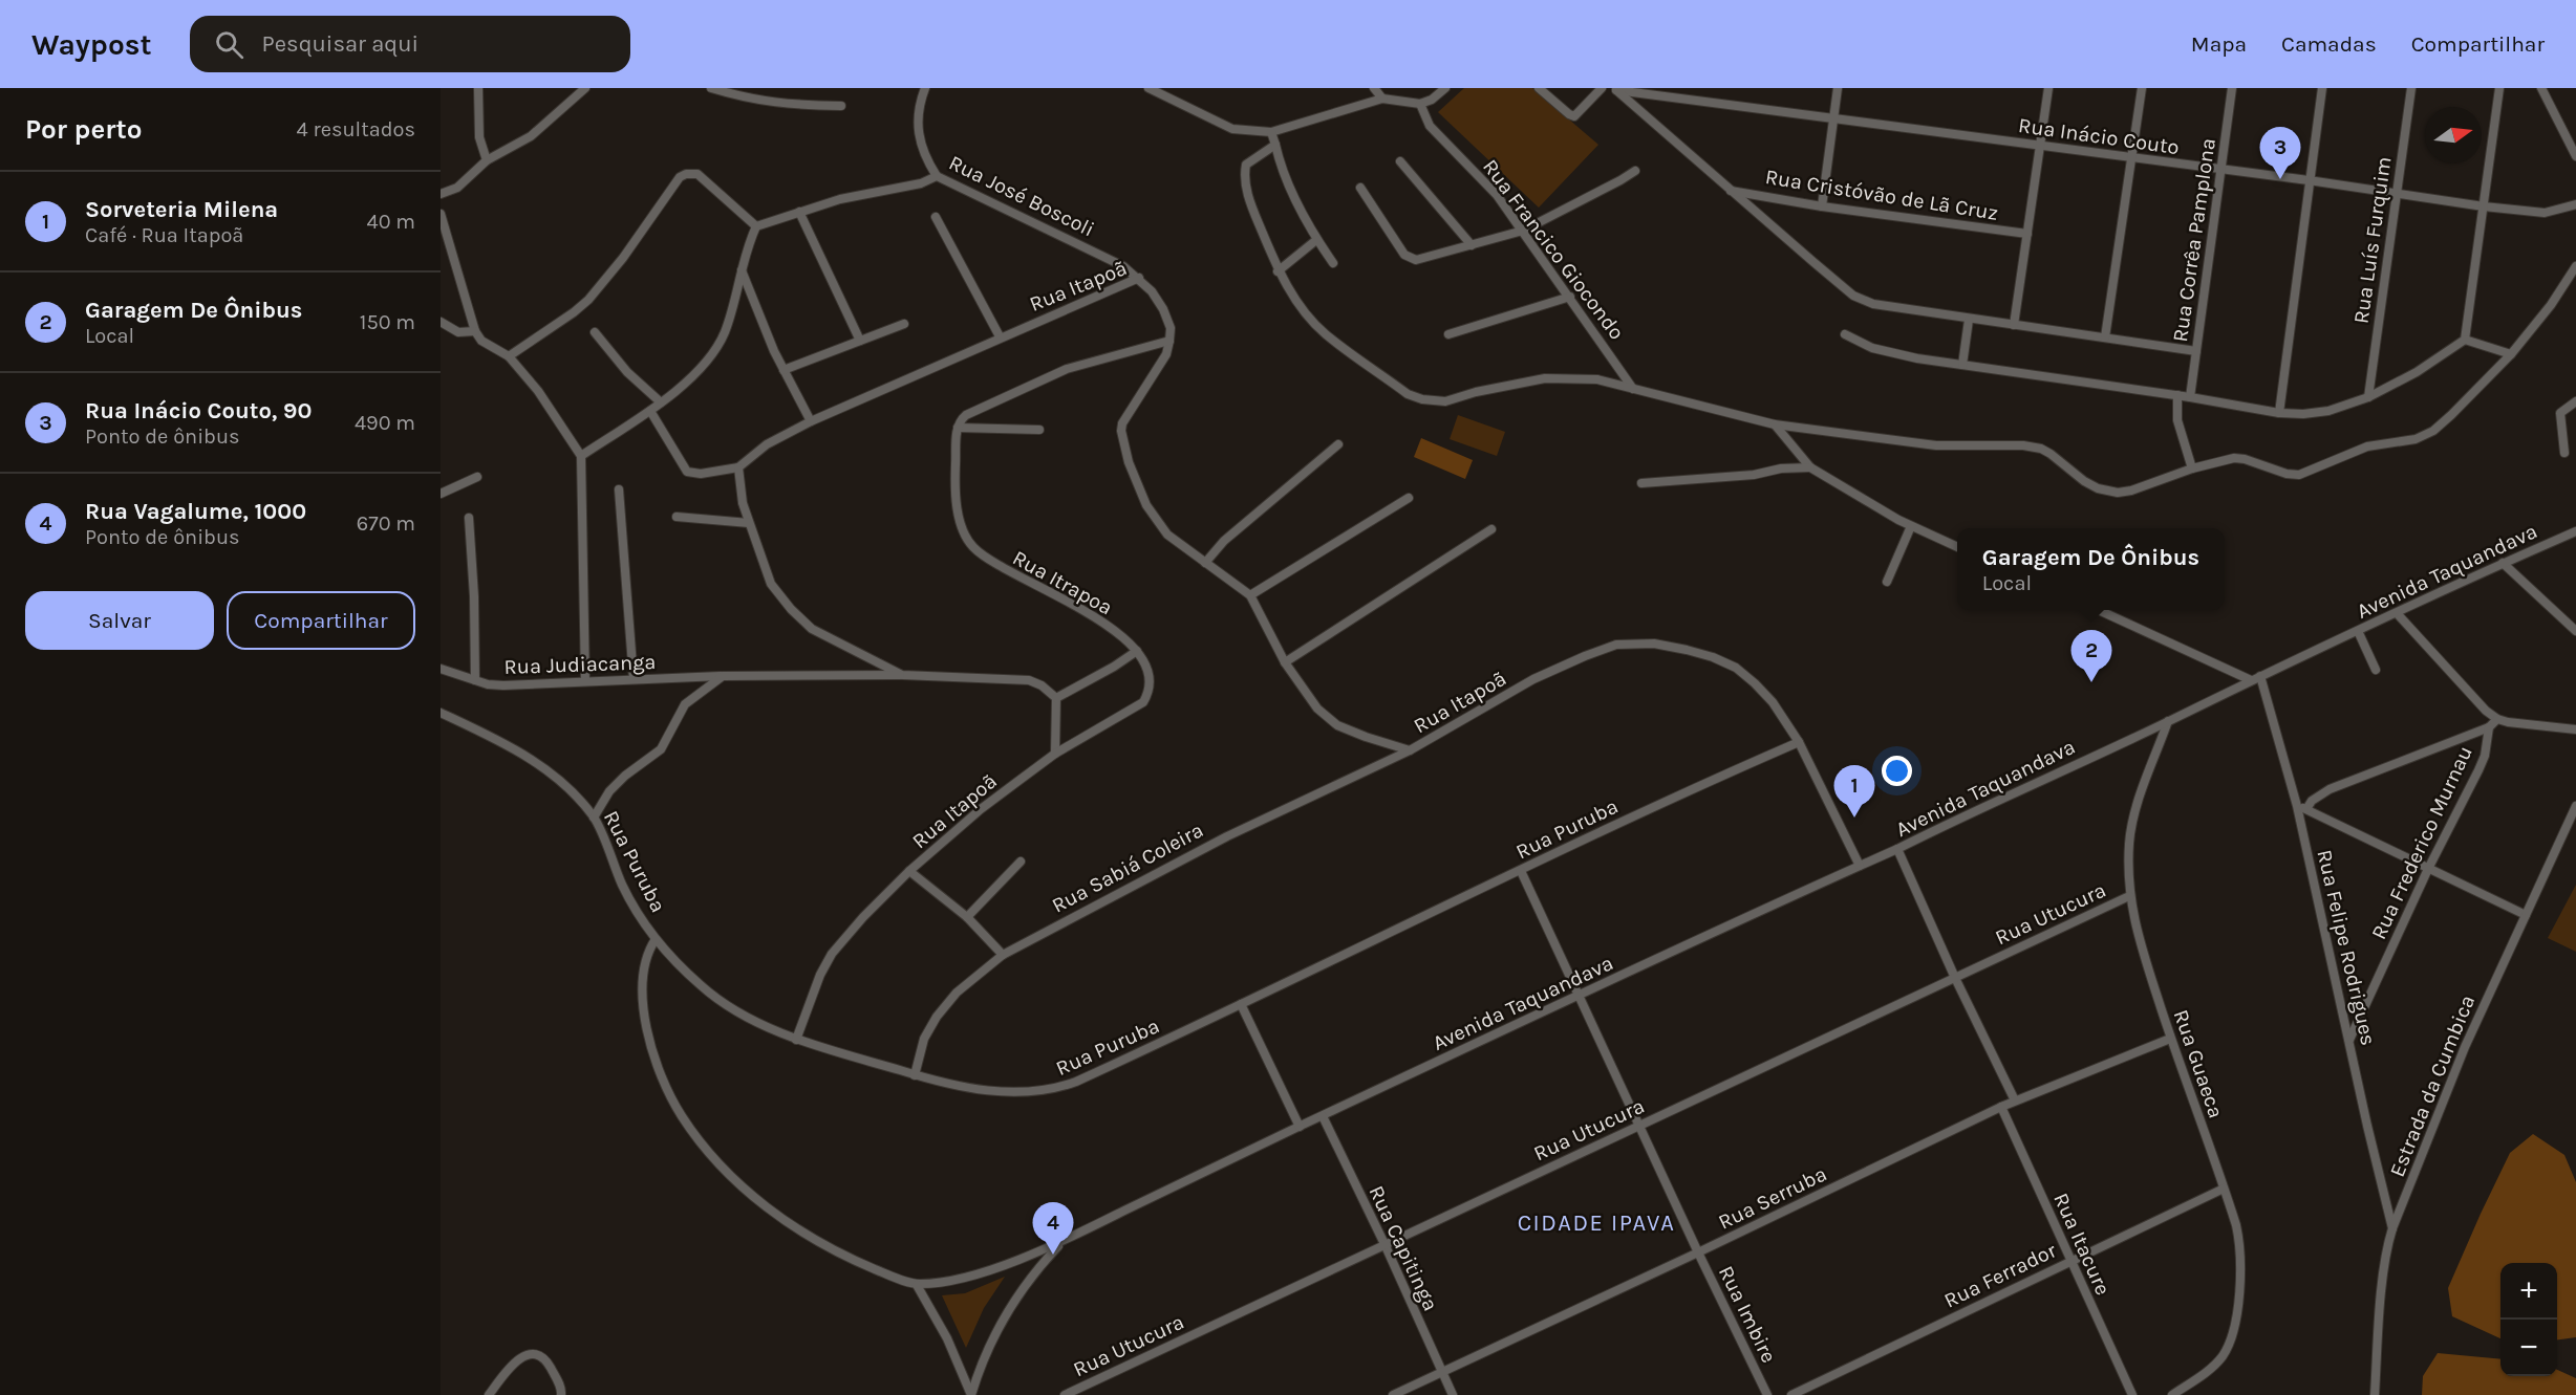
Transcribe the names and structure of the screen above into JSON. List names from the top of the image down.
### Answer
{
  "streets": {
    "street": [
      "Rua Inácio Couto",
      "Rua Cristóvão de Lã Cruz",
      "Rua José Boscoli",
      "Rua Corrêa Pamplona",
      "Rua Luís Furquim",
      "Rua Francico Giocondo",
      "Rua Itapoã",
      "Avenida Taquandava",
      "Rua Itrapoa",
      "Rua Judiacanga",
      "Rua Puruba",
      "Rua Frederico Murnau",
      "Rua Sabiá Coleira",
      "Rua Utucura",
      "Rua Felipe Rodrigues",
      "Rua Guaeca",
      "Estrada da Cumbica",
      "Rua Serruba",
      "Rua Itacure",
      "Rua Capitinga",
      "Rua Ferrador",
      "Rua Imbire"
    ]
  },
  "crossings": [
    ["Rua Inácio Couto", "Rua Corrêa Pamplona"],
    ["Rua Inácio Couto", "Rua Luís Furquim"],
    ["Rua José Boscoli", "Rua Itapoã"],
    ["Rua Itapoã", "Avenida Taquandava"],
    ["Rua Itapoã", "Rua Itrapoa"],
    ["Rua Itapoã", "Rua Puruba"],
    ["Rua Itapoã", "Rua Sabiá Coleira"],
    ["Avenida Taquandava", "Rua Felipe Rodrigues"],
    ["Avenida Taquandava", "Rua Guaeca"],
    ["Avenida Taquandava", "Rua Capitinga"],
    ["Avenida Taquandava", "Rua Imbire"],
    ["Rua Puruba", "Rua Sabiá Coleira"],
    ["Rua Puruba", "Rua Imbire"],
    ["Rua Frederico Murnau", "Rua Felipe Rodrigues"],
    ["Rua Utucura", "Rua Guaeca"],
    ["Rua Utucura", "Rua Capitinga"],
    ["Rua Utucura", "Rua Imbire"],
    ["Rua Felipe Rodrigues", "Estrada da Cumbica"],
    ["Rua Guaeca", "Rua Serruba"],
    ["Rua Guaeca", "Rua Ferrador"],
    ["Rua Serruba", "Rua Itacure"],
    ["Rua Serruba", "Rua Capitinga"],
    ["Rua Serruba", "Rua Imbire"],
    ["Rua Itacure", "Rua Ferrador"]
  ],
  "districts": ["CIDADE IPAVA"],
  "north": "right",
  "page": {
    "header": "Waypost",
    "search": "Pesquisar aqui",
    "nav": ["Mapa", "Camadas", "Compartilhar"],
    "heading": ["Por perto", "4 resultados"],
    "pins": [
      "3",
      "2",
      "1",
      "4"
    ],
    "list": [
      {
        "mark": "1",
        "name": "Sorveteria Milena",
        "note": "Café · Rua Itapoã",
        "value": "40 m"
      },
      {
        "mark": "2",
        "name": "Garagem De Ônibus",
        "note": "Local",
        "value": "150 m"
      },
      {
        "mark": "3",
        "name": "Rua Inácio Couto, 90",
        "note": "Ponto de ônibus",
        "value": "490 m"
      },
      {
        "mark": "4",
        "name": "Rua Vagalume, 1000",
        "note": "Ponto de ônibus",
        "value": "670 m"
      }
    ],
    "popup": ["Garagem De Ônibus", "Local"],
    "buttons": ["Salvar", "Compartilhar"],
    "map_buttons": ["+", "−"]
  }
}
